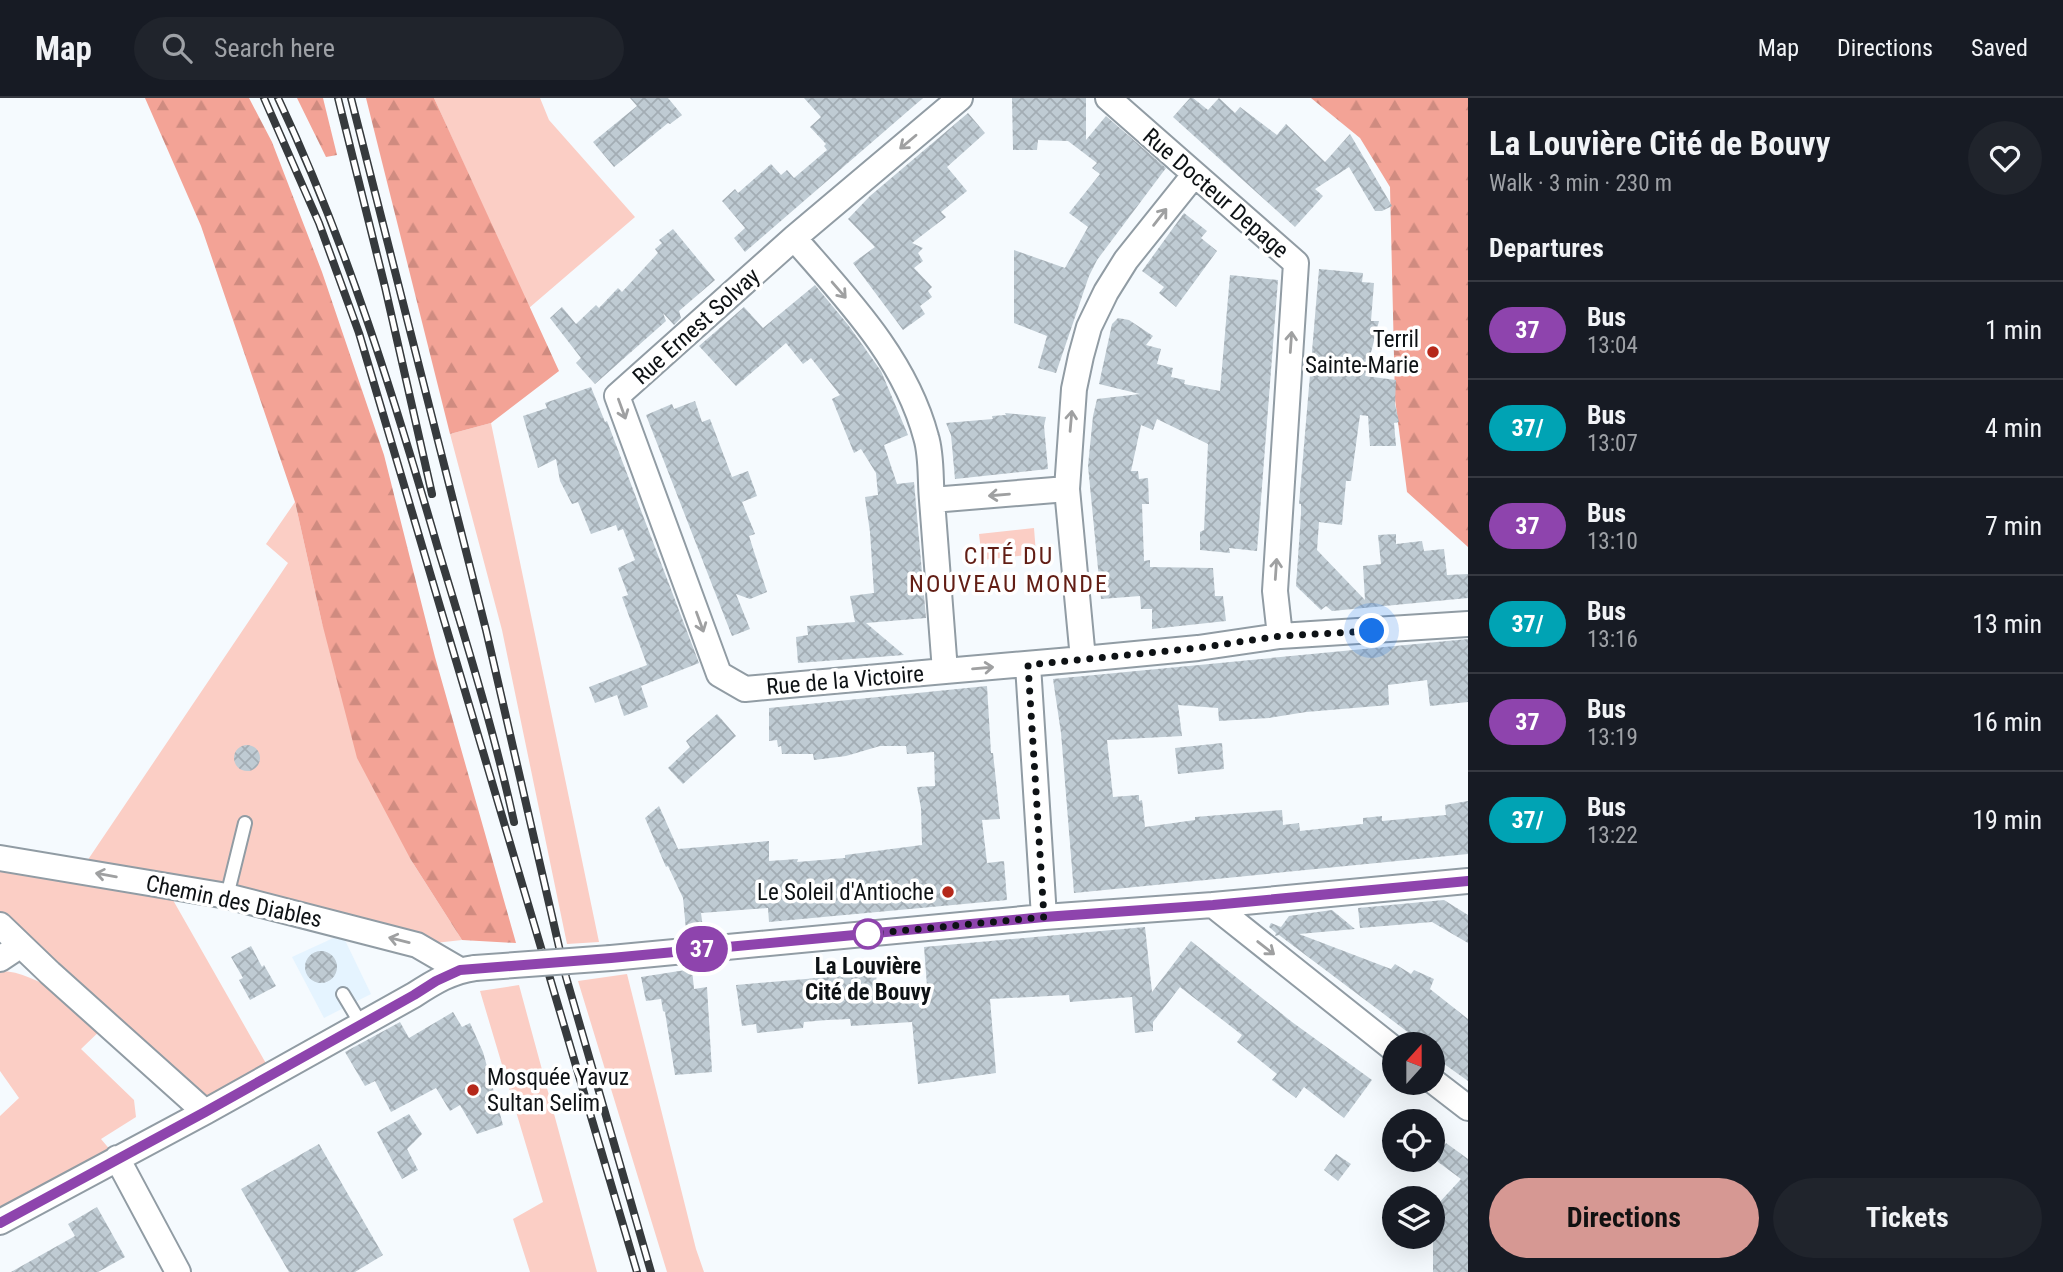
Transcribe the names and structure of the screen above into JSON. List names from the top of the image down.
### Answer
{
  "streets": {
    "street": [
      "Rue Docteur Depage",
      "Rue Ernest Solvay",
      "Rue de la Victoire",
      "Chemin des Diables"
    ]
  },
  "crossings": [
    ["Rue Ernest Solvay", "Rue de la Victoire"]
  ],
  "one_way": ["Rue Ernest Solvay", "Chemin des Diables"],
  "districts": ["CITÉ DU NOUVEAU MONDE"],
  "places": [
    "Terril Sainte-Marie",
    "Le Soleil d'Antioche",
    "La Louvière Cité de Bouvy",
    "Mosquée Yavuz Sultan Selim"
  ],
  "lines": ["bus line 37"],
  "north": "top",
  "page": {
    "header": "Map",
    "search": "Search here",
    "nav": ["Map", "Directions", "Saved"],
    "on_map": "37",
    "heading": [
      ["La Louvière Cité de Bouvy", "Walk · 3 min · 230 m"],
      "Departures"
    ],
    "list": [
      {
        "mark": "37",
        "name": "Bus",
        "note": "13:04",
        "value": "1 min"
      },
      {
        "mark": "37/",
        "name": "Bus",
        "note": "13:07",
        "value": "4 min"
      },
      {
        "mark": "37",
        "name": "Bus",
        "note": "13:10",
        "value": "7 min"
      },
      {
        "mark": "37/",
        "name": "Bus",
        "note": "13:16",
        "value": "13 min"
      },
      {
        "mark": "37",
        "name": "Bus",
        "note": "13:19",
        "value": "16 min"
      },
      {
        "mark": "37/",
        "name": "Bus",
        "note": "13:22",
        "value": "19 min"
      }
    ],
    "buttons": ["Directions", "Tickets"]
  }
}
